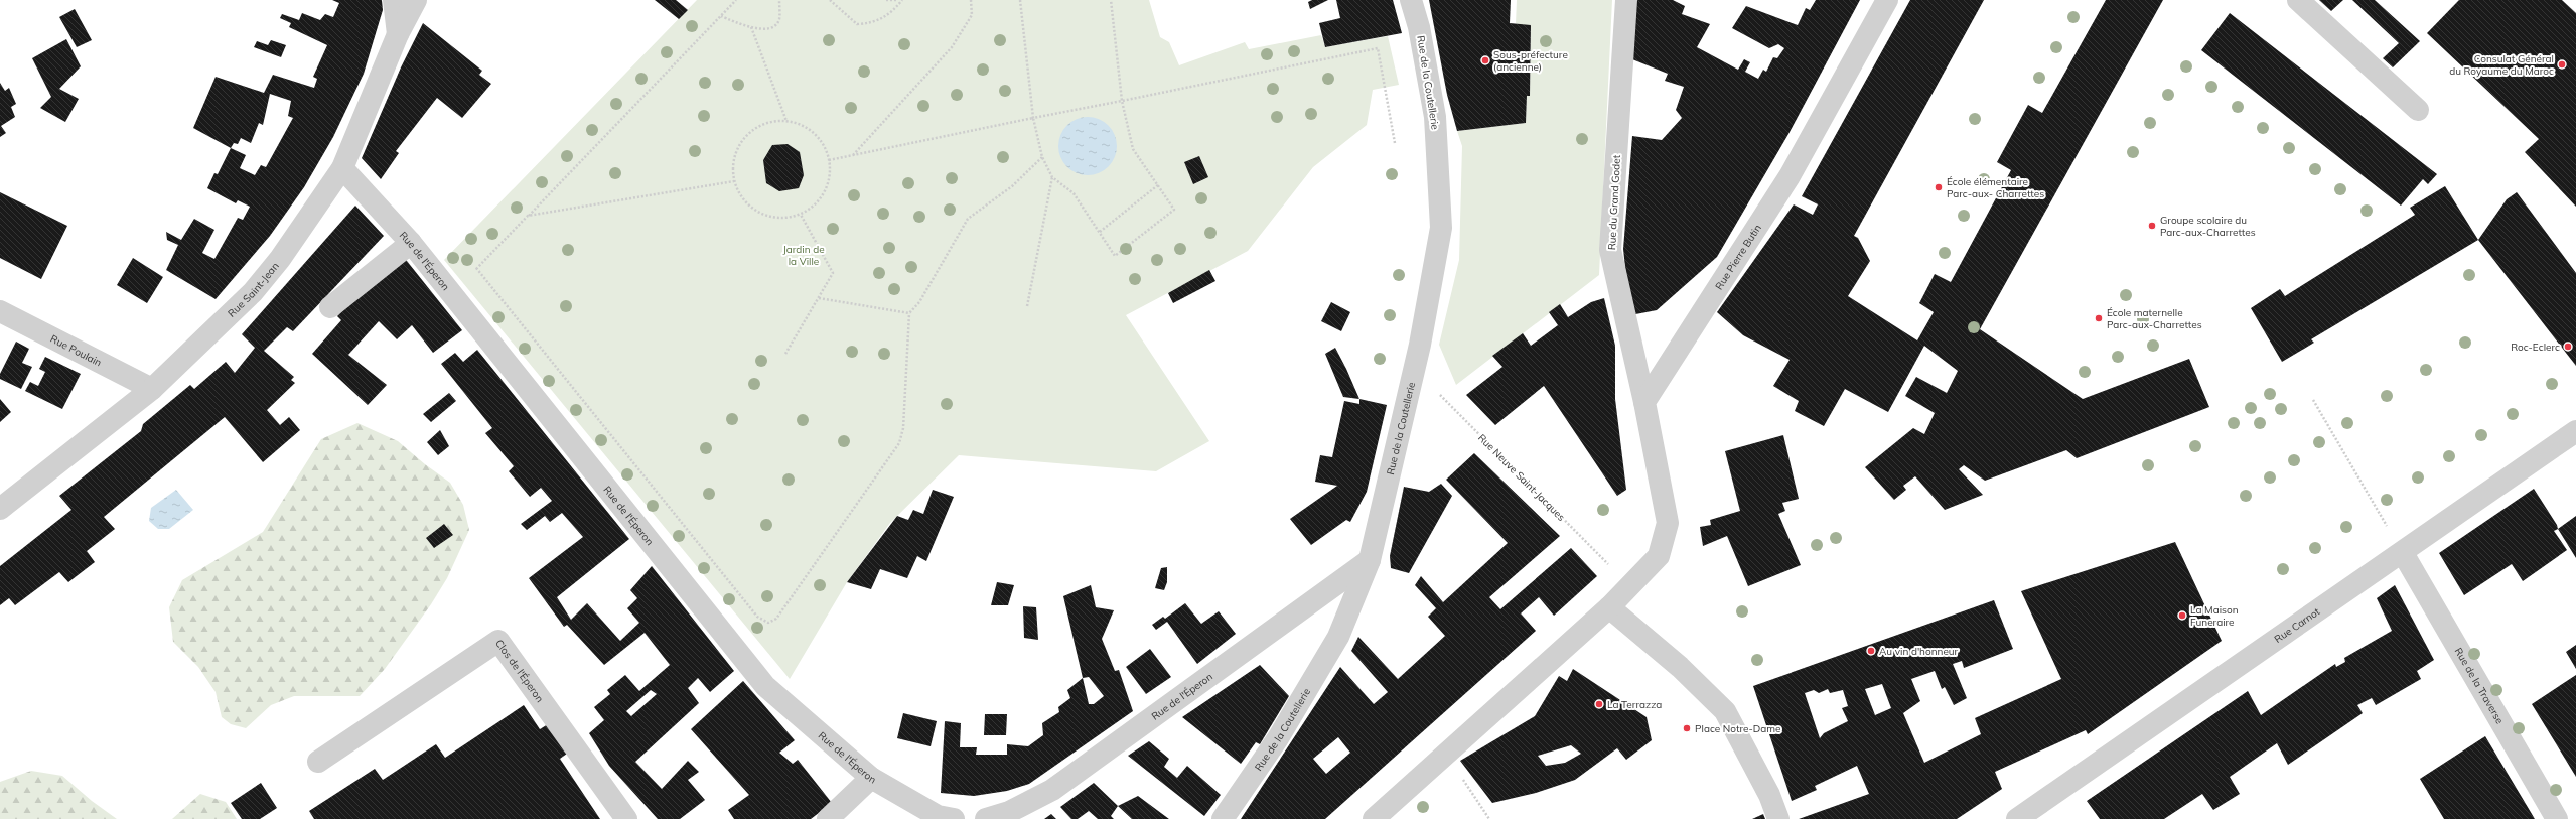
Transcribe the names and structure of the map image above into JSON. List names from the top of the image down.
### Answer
{
  "streets": {
    "street": [
      "Rue de la Coutellerie",
      "Rue du Grand Godet",
      "Rue Pierre Butin",
      "Rue de l'Éperon",
      "Rue Saint-Jean",
      "Rue Poulain",
      "Rue Carnot",
      "Clos de l'Éperon",
      "Rue de la Traverse"
    ],
    "path": ["Rue Neuve Saint-Jacques"]
  },
  "crossings": [
    ["Rue de la Coutellerie", "Rue de l'Éperon"],
    ["Rue de la Coutellerie", "Rue Neuve Saint-Jacques"],
    ["Rue du Grand Godet", "Rue Pierre Butin"],
    ["Rue de l'Éperon", "Rue Saint-Jean"],
    ["Rue Saint-Jean", "Rue Poulain"],
    ["Rue Carnot", "Rue de la Traverse"]
  ],
  "parks": ["Jardin de la Ville"],
  "places": [
    "Sous-préfecture (ancienne)",
    "Consulat Général du Royaume du Maroc",
    "École élémentaire Parc-aux- Charrettes",
    "Groupe scolaire du Parc-aux-Charrettes",
    "École maternelle Parc-aux-Charrettes",
    "Roc-Eclerc",
    "La Maison Funeraire",
    "Au vin d'honneur",
    "La Terrazza",
    "Place Notre-Dame"
  ]
}
